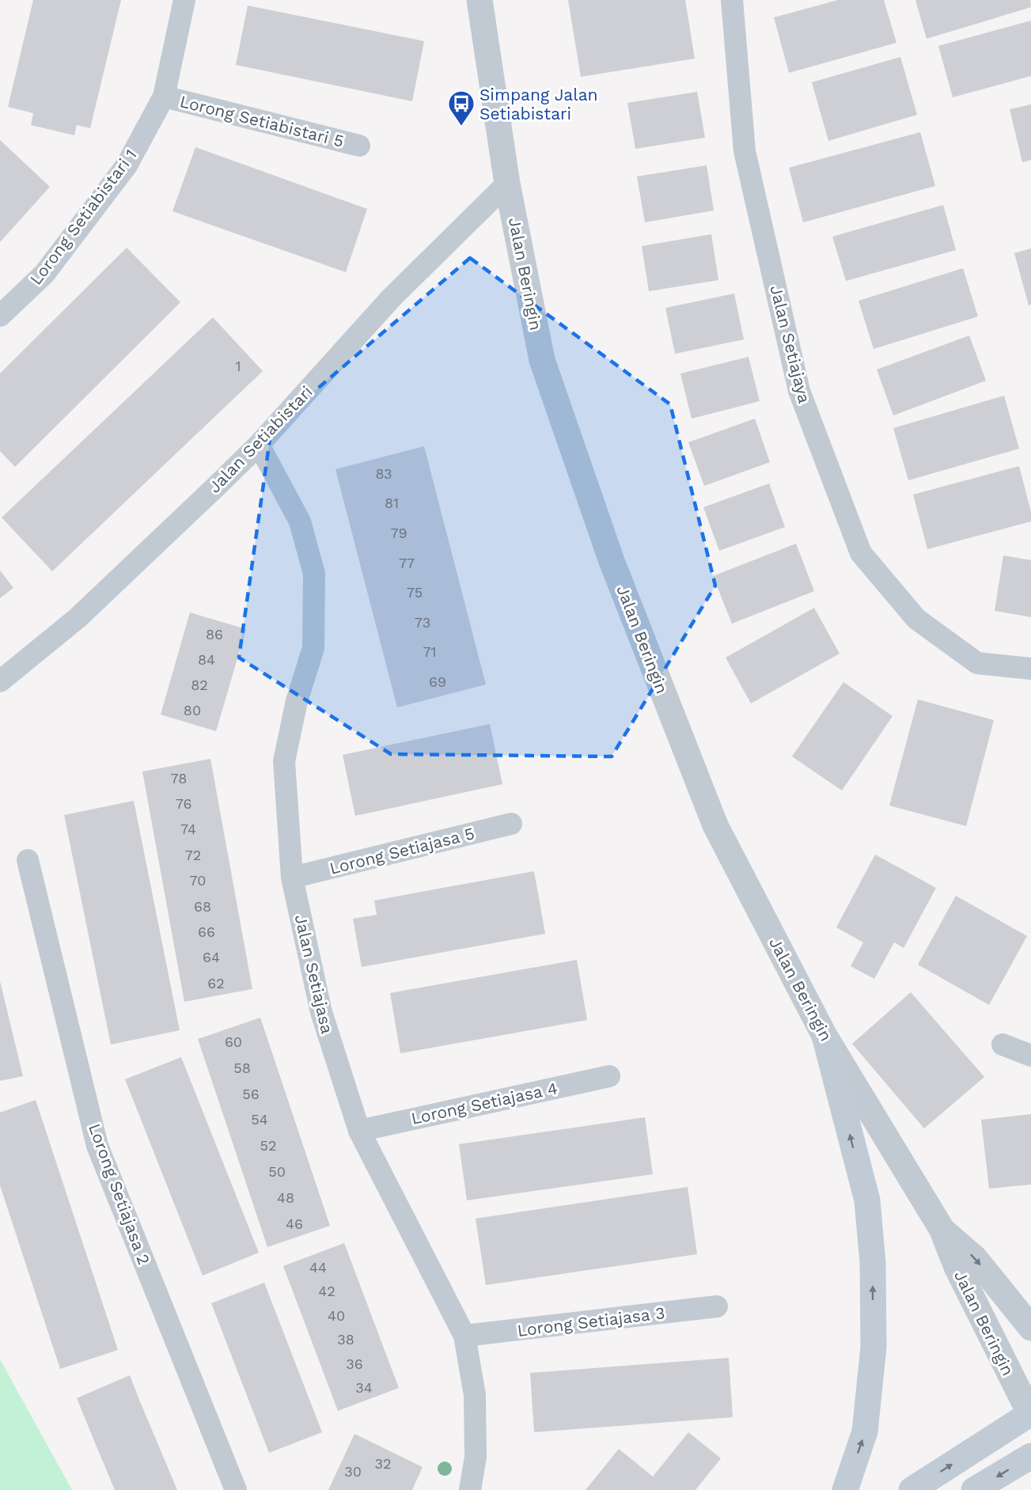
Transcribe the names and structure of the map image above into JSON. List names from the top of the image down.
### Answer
{
  "streets": {
    "street": [
      "Lorong Setiabistari 5",
      "Lorong Setiabistari 1",
      "Jalan Beringin",
      "Jalan Setiajaya",
      "Jalan Setiabistari",
      "Lorong Setiajasa 5",
      "Jalan Setiajasa",
      "Lorong Setiajasa 4",
      "Lorong Setiajasa 2",
      "Lorong Setiajasa 3"
    ]
  },
  "crossings": [
    ["Lorong Setiabistari 5", "Lorong Setiabistari 1"],
    ["Jalan Beringin", "Jalan Setiabistari"],
    ["Jalan Setiabistari", "Jalan Setiajasa"],
    ["Lorong Setiajasa 5", "Jalan Setiajasa"],
    ["Jalan Setiajasa", "Lorong Setiajasa 4"],
    ["Jalan Setiajasa", "Lorong Setiajasa 3"]
  ],
  "places": {
    "bus stop": ["Simpang Jalan Setiabistari"]
  },
  "house_numbers": [
    "1",
    "83",
    "81",
    "79",
    "77",
    "75",
    "73",
    "86",
    "71",
    "84",
    "69",
    "82",
    "80",
    "78",
    "76",
    "74",
    "72",
    "70",
    "68",
    "66",
    "64",
    "62",
    "60",
    "58",
    "56",
    "54",
    "52",
    "50",
    "48",
    "46",
    "44",
    "42",
    "40",
    "38",
    "36",
    "34",
    "32",
    "30"
  ]
}
